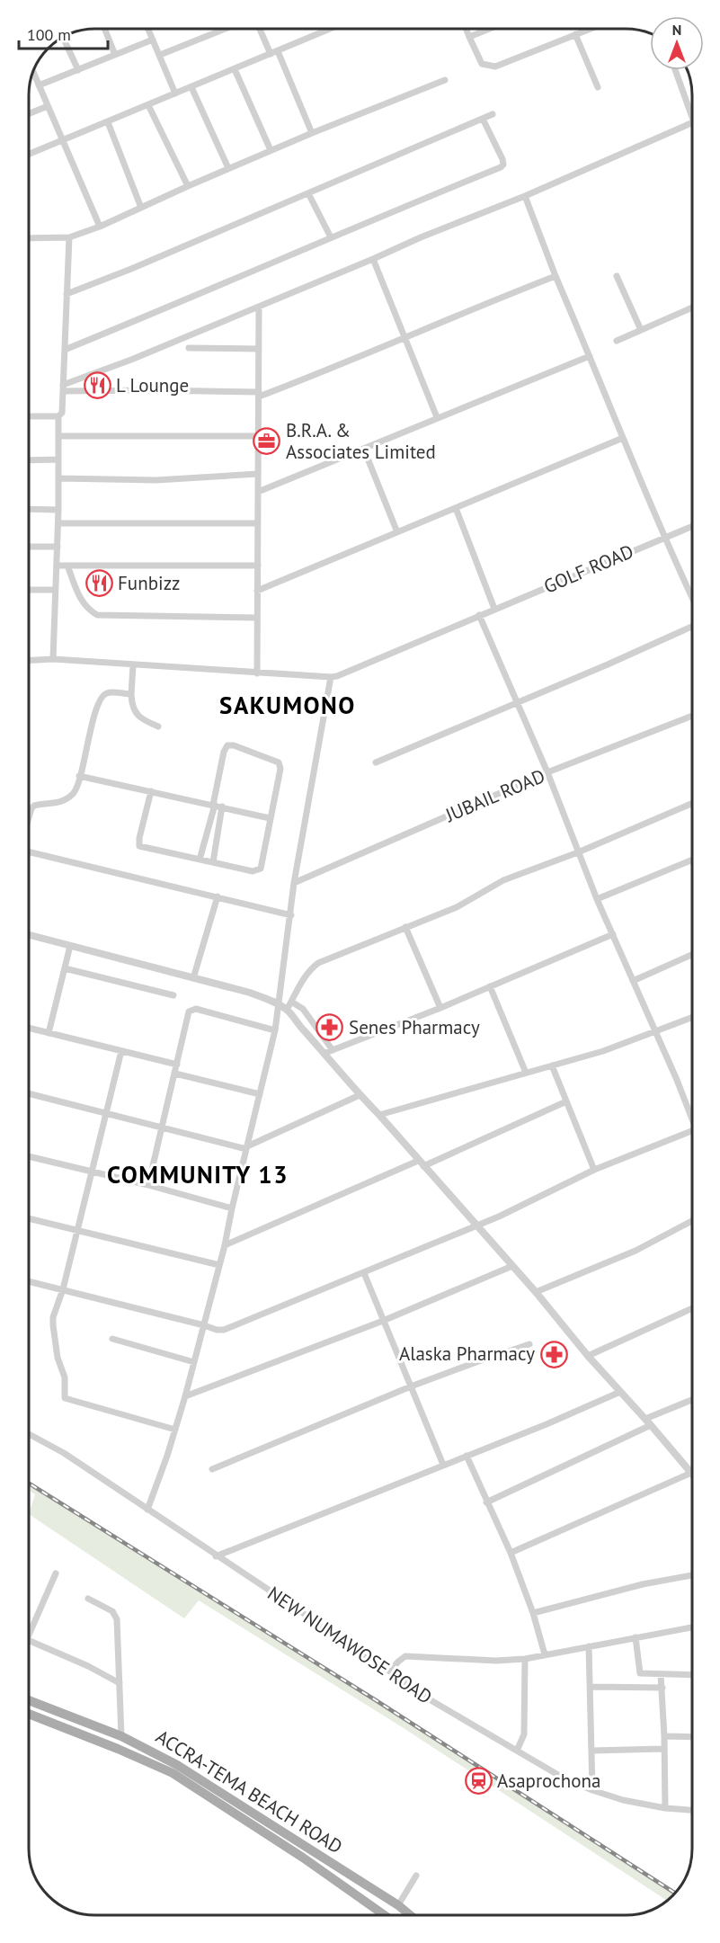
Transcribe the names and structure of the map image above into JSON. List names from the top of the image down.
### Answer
{
  "streets": {
    "main road": ["ACCRA-TEMA BEACH ROAD"],
    "street": ["GOLF ROAD", "JUBAIL ROAD", "NEW NUMAWOSE ROAD"]
  },
  "districts": ["SAKUMONO", "COMMUNITY 13"],
  "places": {
    "restaurant": ["L Lounge", "Funbizz"],
    "office": ["B.R.A. & Associates Limited"],
    "pharmacy": ["Senes Pharmacy", "Alaska Pharmacy"],
    "station": ["Asaprochona"]
  },
  "scale_bar": "100 m",
  "north": "top"
}
